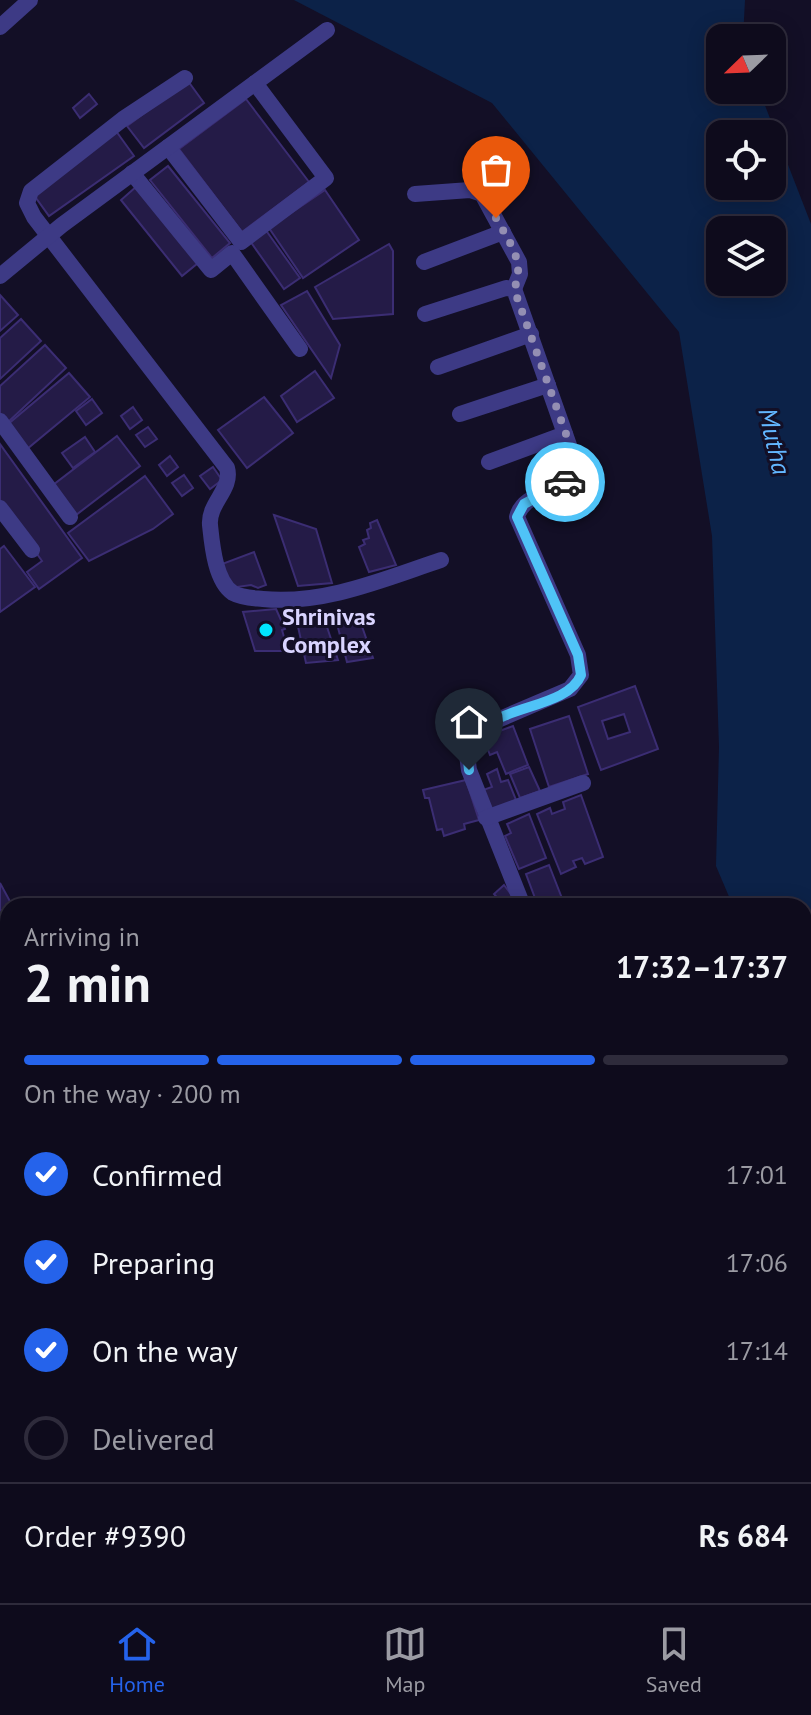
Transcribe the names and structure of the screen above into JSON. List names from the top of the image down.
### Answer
{
  "water": ["Mutha"],
  "places": ["Shrinivas Complex"],
  "north": "bottom left",
  "page": {
    "heading": ["2 min", "Arriving in", "17:32–17:37"],
    "panel": ["Order #9390", "Rs 684"],
    "bar": "On the way · 200 m",
    "list": [
      ["Confirmed", "17:01"],
      ["Preparing", "17:06"],
      ["On the way", "17:14"],
      "Delivered"
    ],
    "tabs": ["Home", "Map", "Saved"]
  }
}
